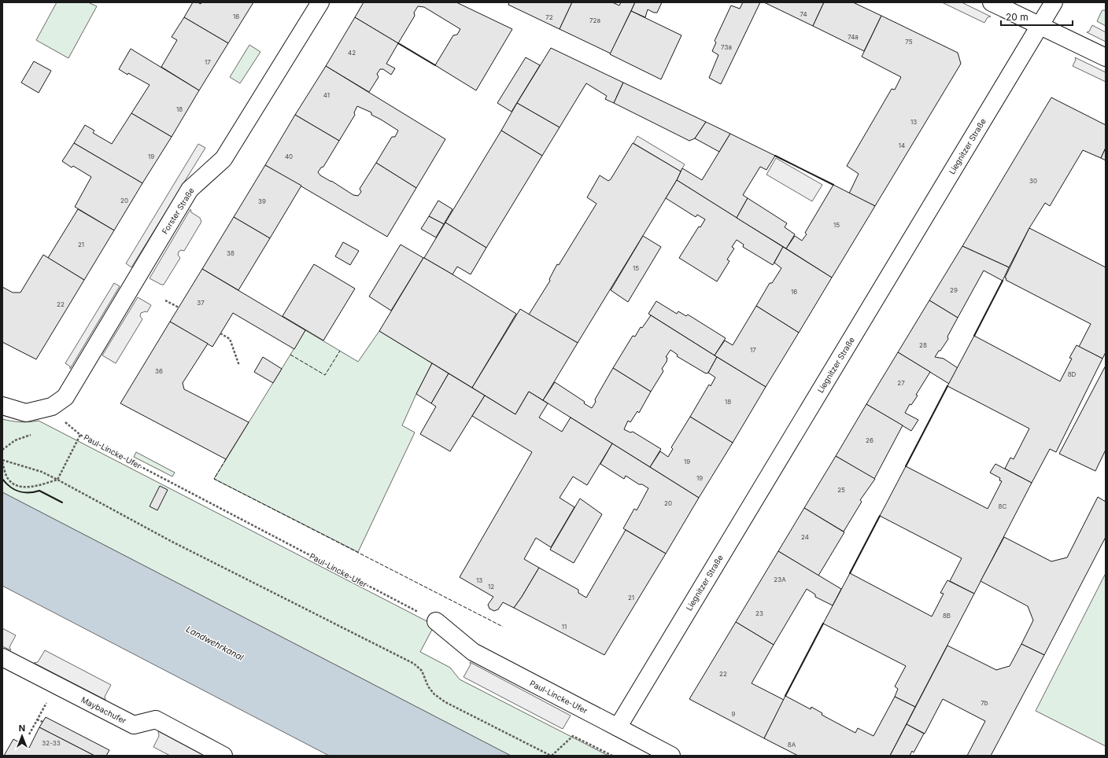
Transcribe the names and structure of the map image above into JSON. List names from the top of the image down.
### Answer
{
  "streets": {
    "street": [
      "Liegnitzer Straße",
      "Forster Straße",
      "Paul-Lincke-Ufer",
      "Maybachufer"
    ]
  },
  "crossings": [
    ["Liegnitzer Straße", "Paul-Lincke-Ufer"],
    ["Forster Straße", "Paul-Lincke-Ufer"]
  ],
  "water": ["Landwehrkanal"],
  "house_numbers": [
    "74",
    "16",
    "72",
    "72a",
    "74a",
    "75",
    "73a",
    "42",
    "17",
    "41",
    "18",
    "13",
    "14",
    "19",
    "40",
    "30",
    "20",
    "39",
    "15",
    "21",
    "38",
    "15",
    "29",
    "16",
    "37",
    "22",
    "28",
    "17",
    "36",
    "8D",
    "27",
    "18",
    "26",
    "19",
    "19",
    "25",
    "20",
    "8C",
    "24",
    "23A",
    "13",
    "12",
    "21",
    "23",
    "8B",
    "11",
    "22",
    "7b",
    "9",
    "32-33",
    "8A"
  ],
  "scale_bar": "20 m",
  "north": "top"
}
